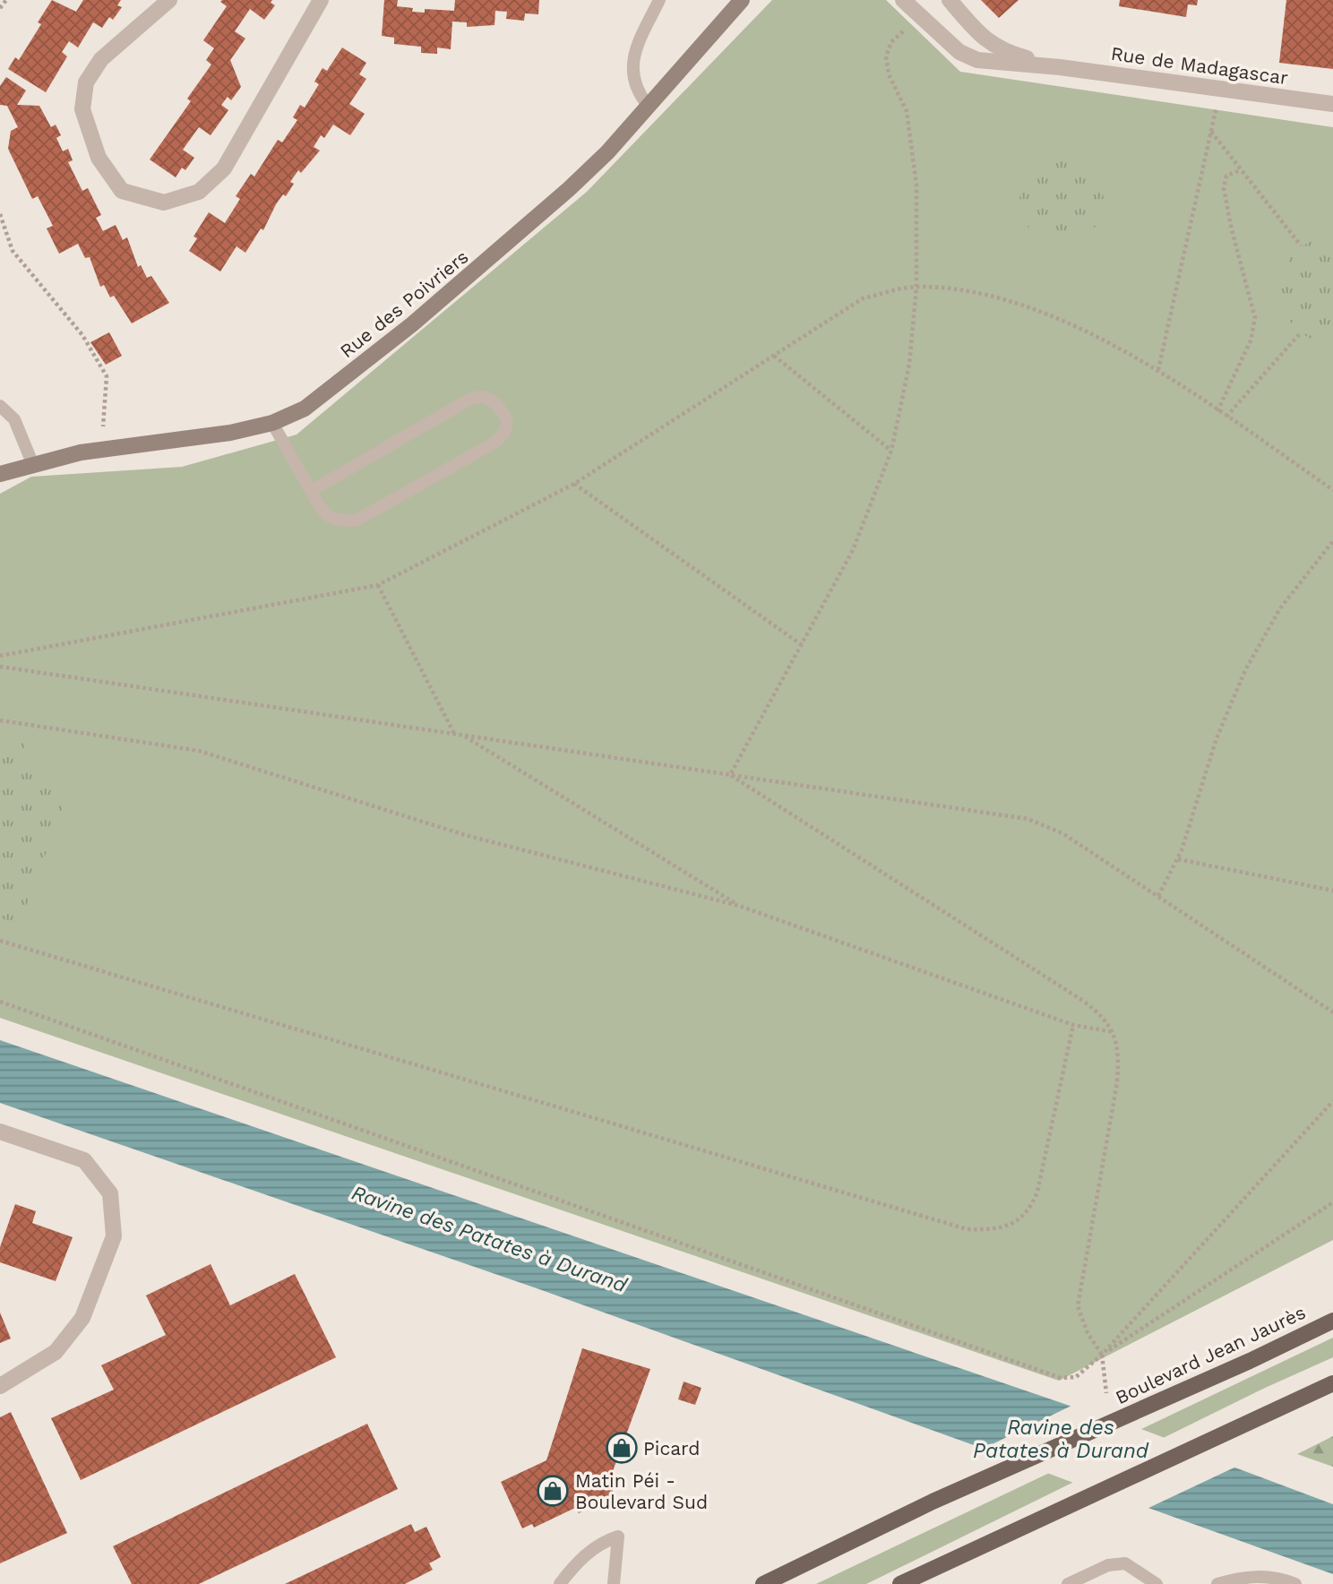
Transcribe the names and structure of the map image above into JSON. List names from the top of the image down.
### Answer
{
  "streets": {
    "main road": ["Boulevard Jean Jaurès"],
    "street": ["Rue de Madagascar", "Rue des Poivriers"]
  },
  "water": ["Ravine des Patates à Durand"],
  "places": {
    "shop": ["Picard", "Matin Péi - Boulevard Sud"]
  }
}
